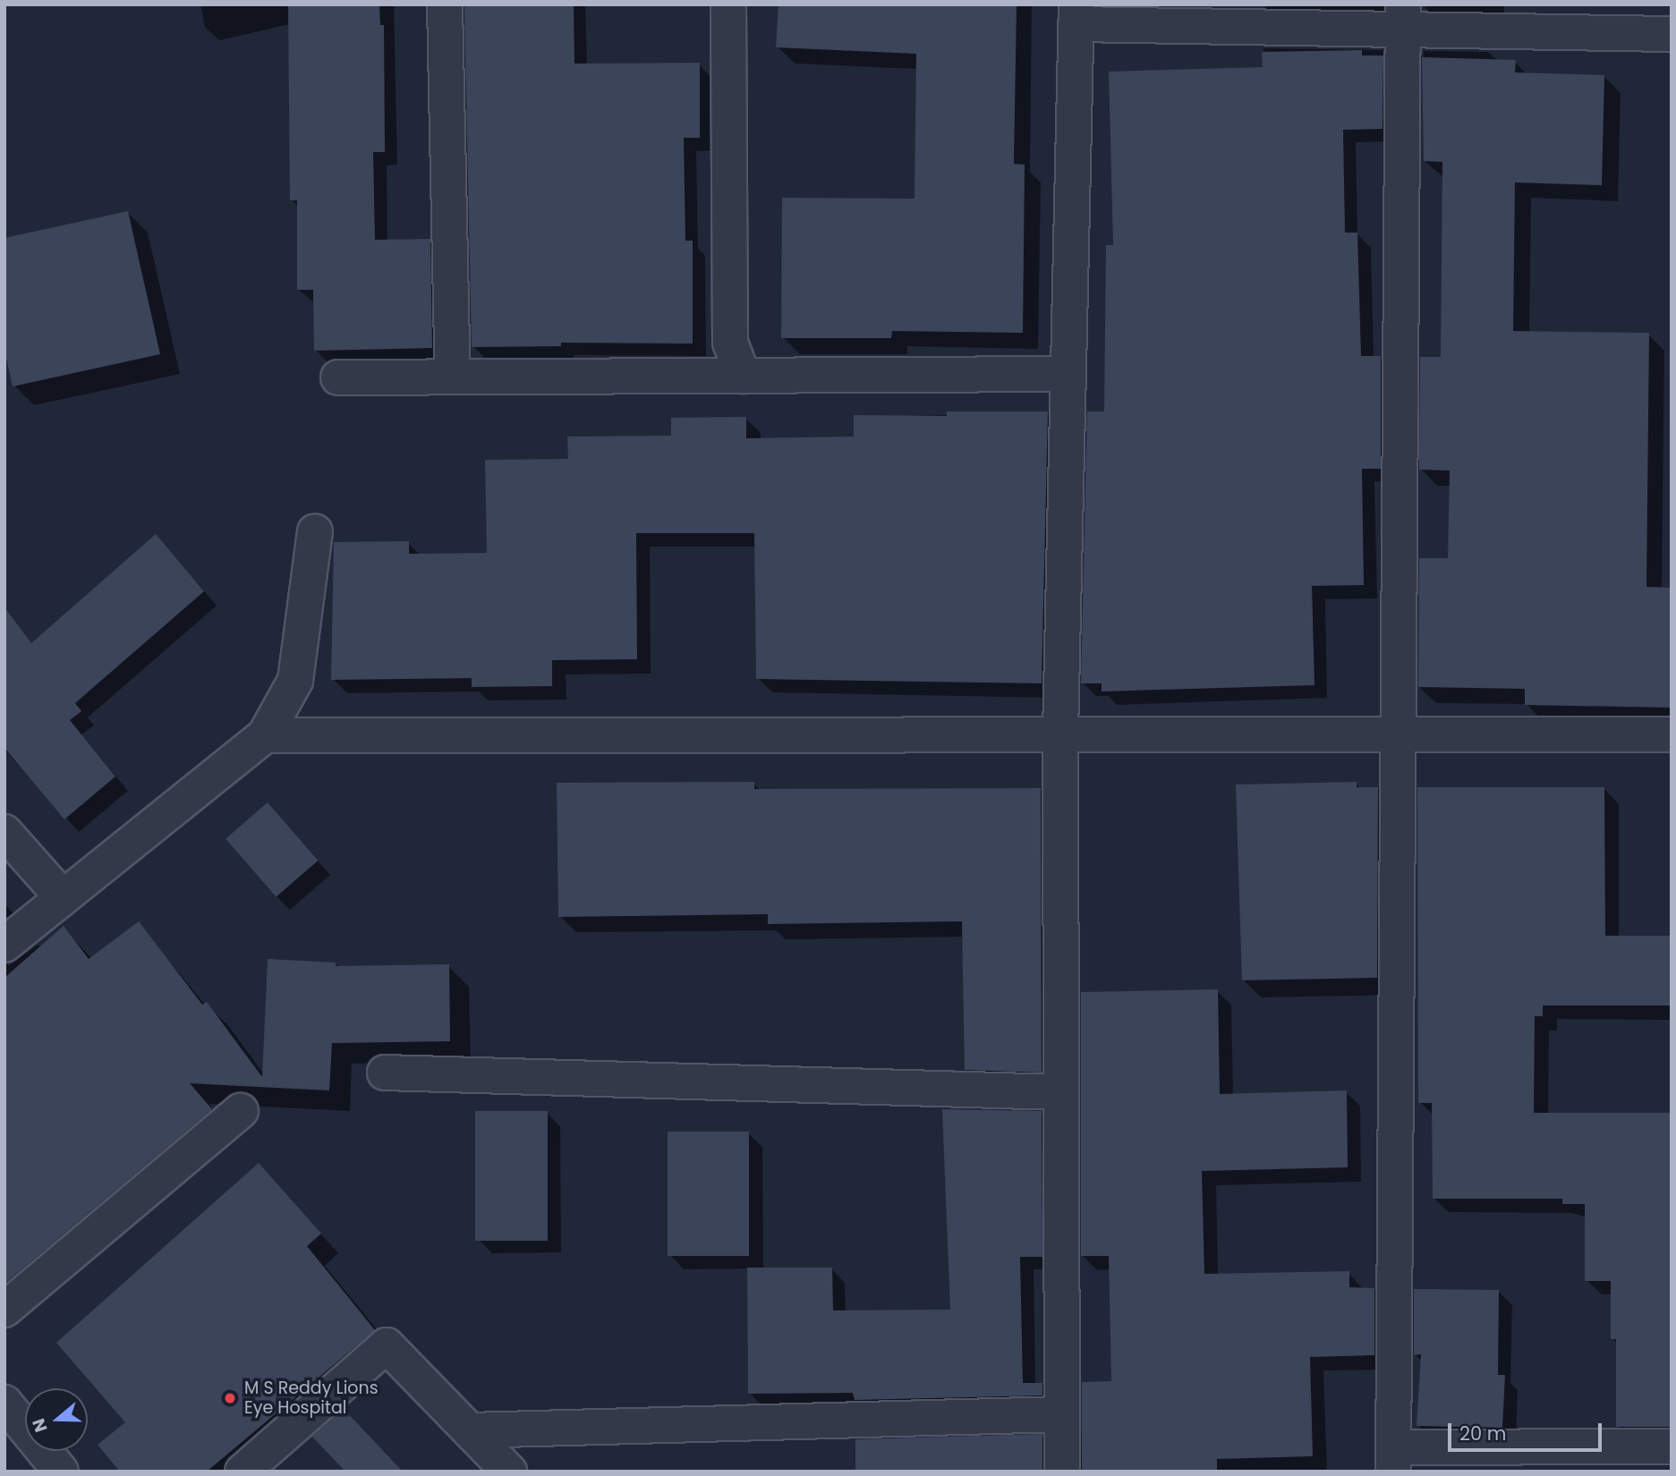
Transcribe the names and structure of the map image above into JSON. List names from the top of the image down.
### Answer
{
  "places": ["M S Reddy Lions Eye Hospital"],
  "scale_bar": "20 m",
  "north": "left"
}
